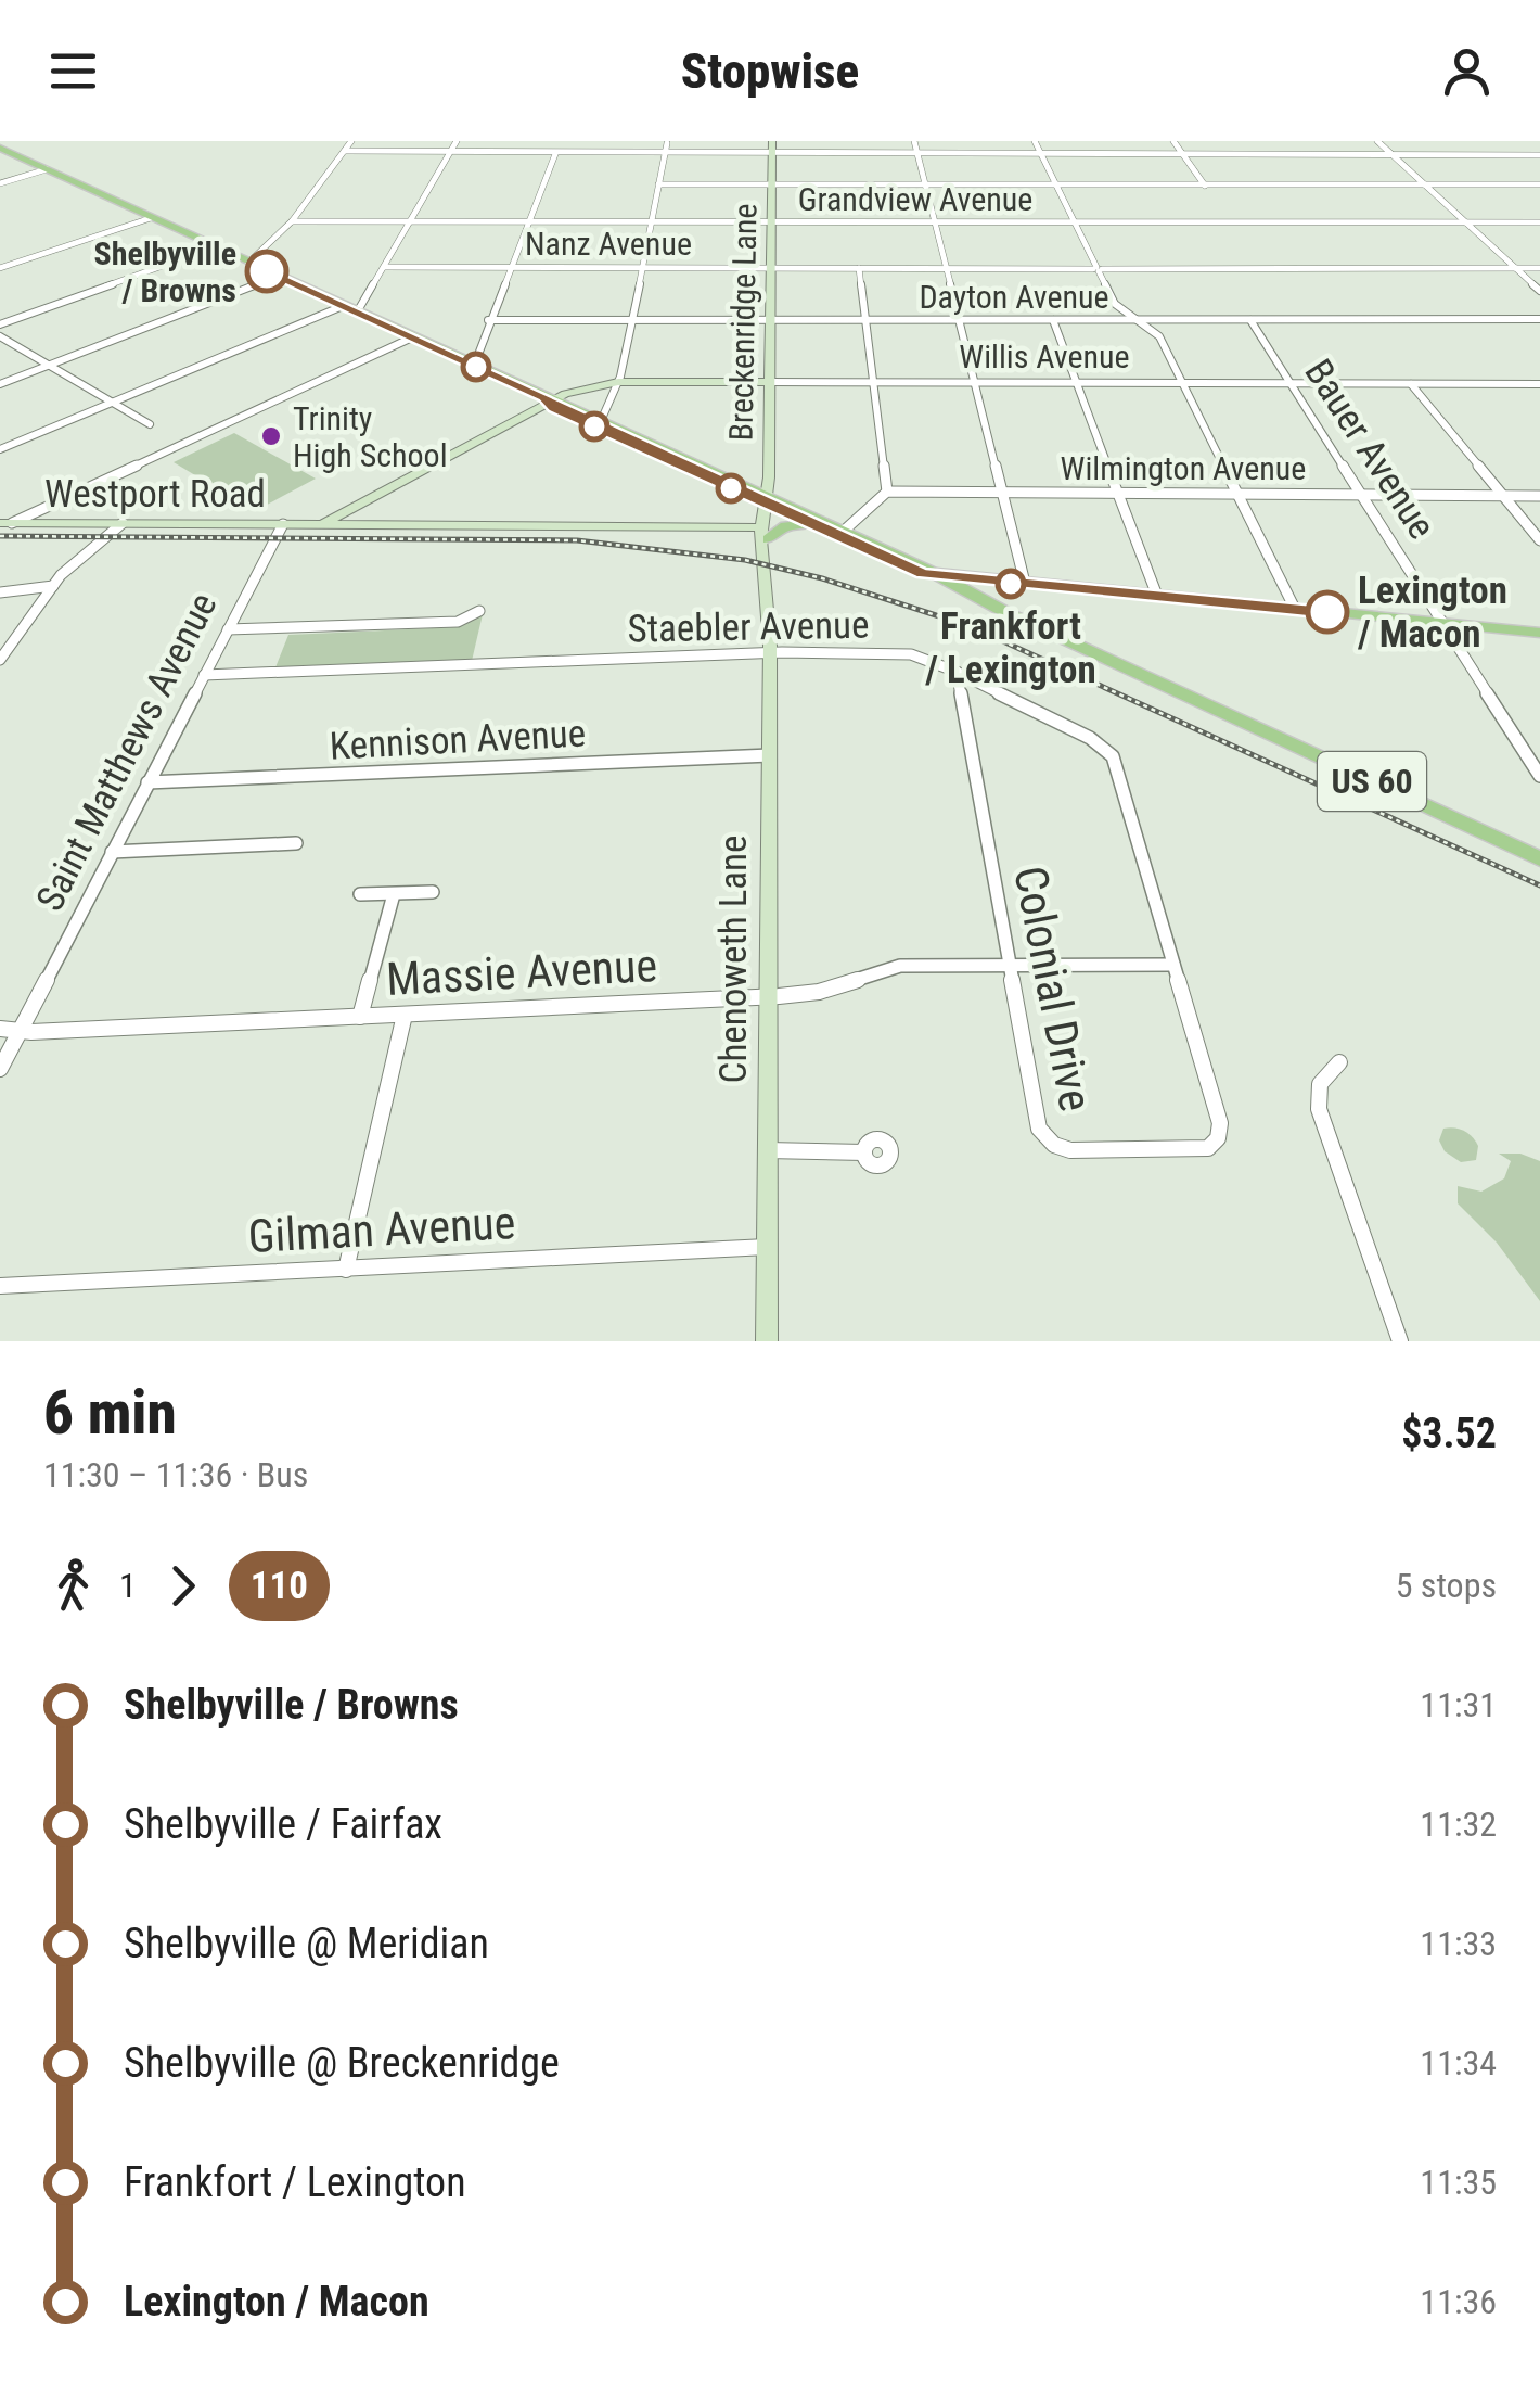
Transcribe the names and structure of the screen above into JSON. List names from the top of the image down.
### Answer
{
  "streets": {
    "main road": [
      "Breckenridge Lane",
      "Willis Avenue",
      "Westport Road",
      "US 60",
      "Chenoweth Lane"
    ],
    "street": [
      "Grandview Avenue",
      "Nanz Avenue",
      "Dayton Avenue",
      "Bauer Avenue",
      "Wilmington Avenue",
      "Staebler Avenue",
      "Kennison Avenue",
      "Saint Matthews Avenue",
      "Massie Avenue",
      "Colonial Drive",
      "Gilman Avenue"
    ]
  },
  "crossings": [
    ["Grandview Avenue", "Breckenridge Lane"],
    ["Nanz Avenue", "Breckenridge Lane"],
    ["Dayton Avenue", "Breckenridge Lane"],
    ["Dayton Avenue", "Bauer Avenue"],
    ["Breckenridge Lane", "Willis Avenue"],
    ["Breckenridge Lane", "Chenoweth Lane"],
    ["Willis Avenue", "Bauer Avenue"],
    ["Bauer Avenue", "Wilmington Avenue"],
    ["Westport Road", "Saint Matthews Avenue"],
    ["Westport Road", "Chenoweth Lane"],
    ["Staebler Avenue", "Saint Matthews Avenue"],
    ["Staebler Avenue", "Chenoweth Lane"],
    ["Staebler Avenue", "Massie Avenue"],
    ["Staebler Avenue", "Colonial Drive"],
    ["Kennison Avenue", "Saint Matthews Avenue"],
    ["Kennison Avenue", "Chenoweth Lane"],
    ["Saint Matthews Avenue", "Massie Avenue"],
    ["Chenoweth Lane", "Massie Avenue"],
    ["Chenoweth Lane", "Gilman Avenue"],
    ["Massie Avenue", "Colonial Drive"]
  ],
  "places": [
    "Shelbyville / Browns",
    "Trinity High School",
    "Frankfort / Lexington",
    "Lexington / Macon"
  ],
  "lines": ["bus line 110"],
  "page": {
    "header": "Stopwise",
    "heading": ["6 min", "11:30 – 11:36 · Bus", "$3.52"],
    "legs": ["1", "110", "5 stops"],
    "list": [
      {
        "name": "Shelbyville / Browns",
        "value": "11:31"
      },
      {
        "name": "Shelbyville / Fairfax",
        "value": "11:32"
      },
      {
        "name": "Shelbyville @ Meridian",
        "value": "11:33"
      },
      {
        "name": "Shelbyville @ Breckenridge",
        "value": "11:34"
      },
      {
        "name": "Frankfort / Lexington",
        "value": "11:35"
      },
      {
        "name": "Lexington / Macon",
        "value": "11:36"
      }
    ]
  }
}
